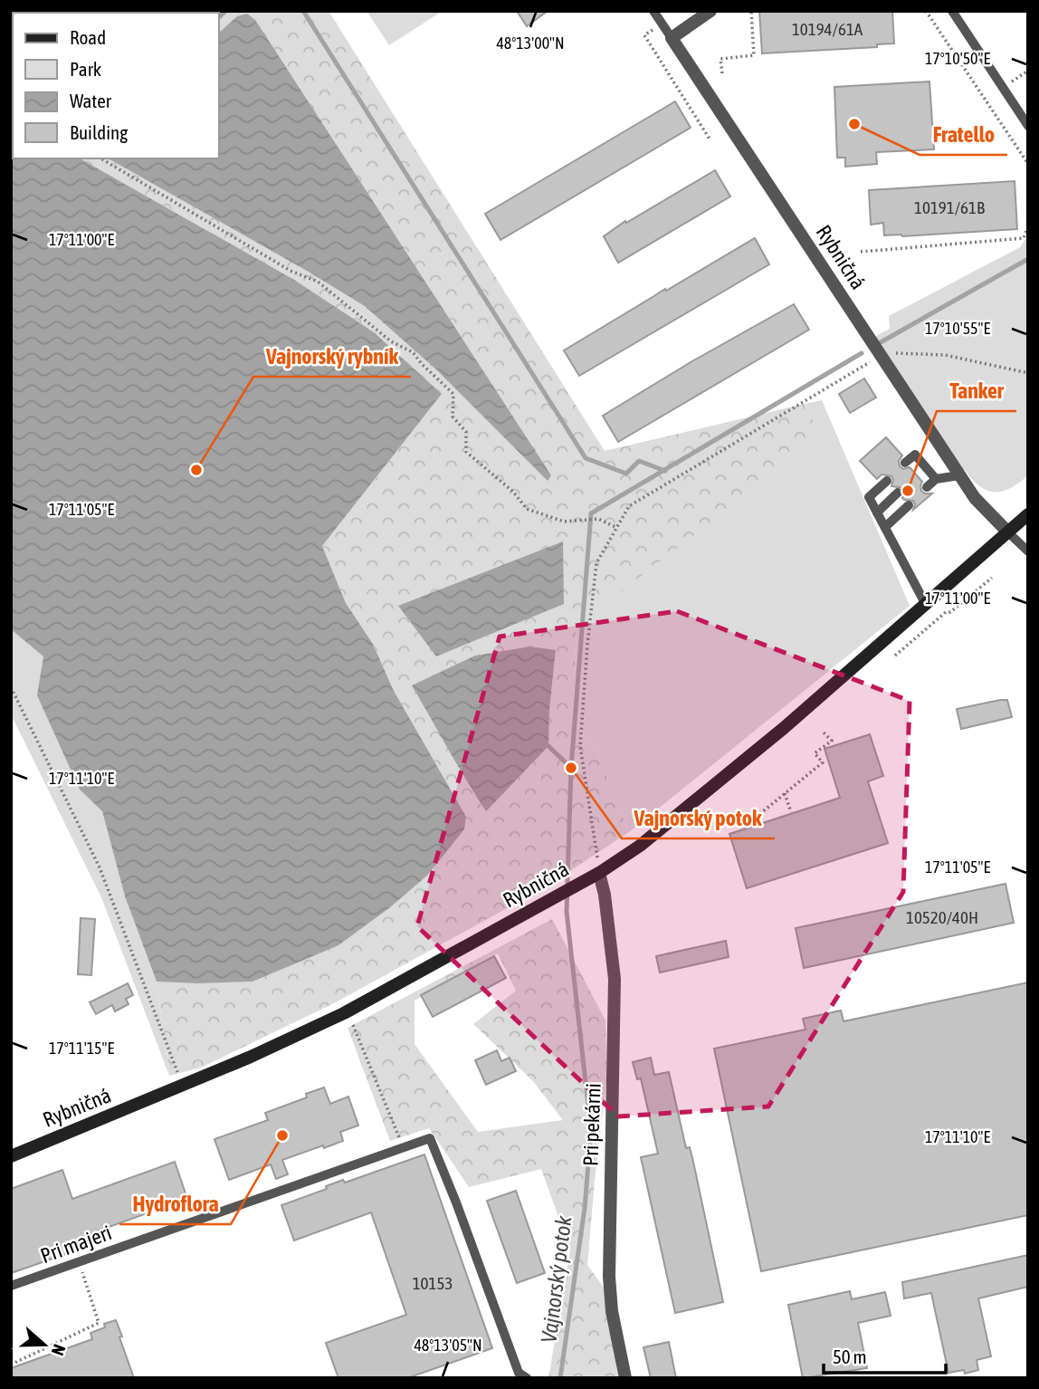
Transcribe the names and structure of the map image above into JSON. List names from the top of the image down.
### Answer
{
  "streets": {
    "main road": ["Rybničná"],
    "street": ["Pri pekárni"],
    "lane": ["Pri majeri"]
  },
  "crossings": [
    ["Rybničná", "Pri pekárni"]
  ],
  "water": ["Vajnorský potok"],
  "places": [
    "Fratello",
    "Vajnorský rybník",
    "Tanker",
    "Vajnorský potok",
    "Hydroflora"
  ],
  "house_numbers": [
    "10194/61A",
    "10191/61B",
    "10520/40H",
    "10153"
  ],
  "legend": [
    "Road",
    "Park",
    "Water",
    "Building"
  ],
  "scale_bar": "50 m",
  "north": "right",
  "coordinates": [
    "48°13'00\"N",
    "17°10'50\"E",
    "17°11'00\"E",
    "17°10'55\"E",
    "17°11'05\"E",
    "17°11'10\"E",
    "17°11'15\"E",
    "48°13'05\"N"
  ]
}
